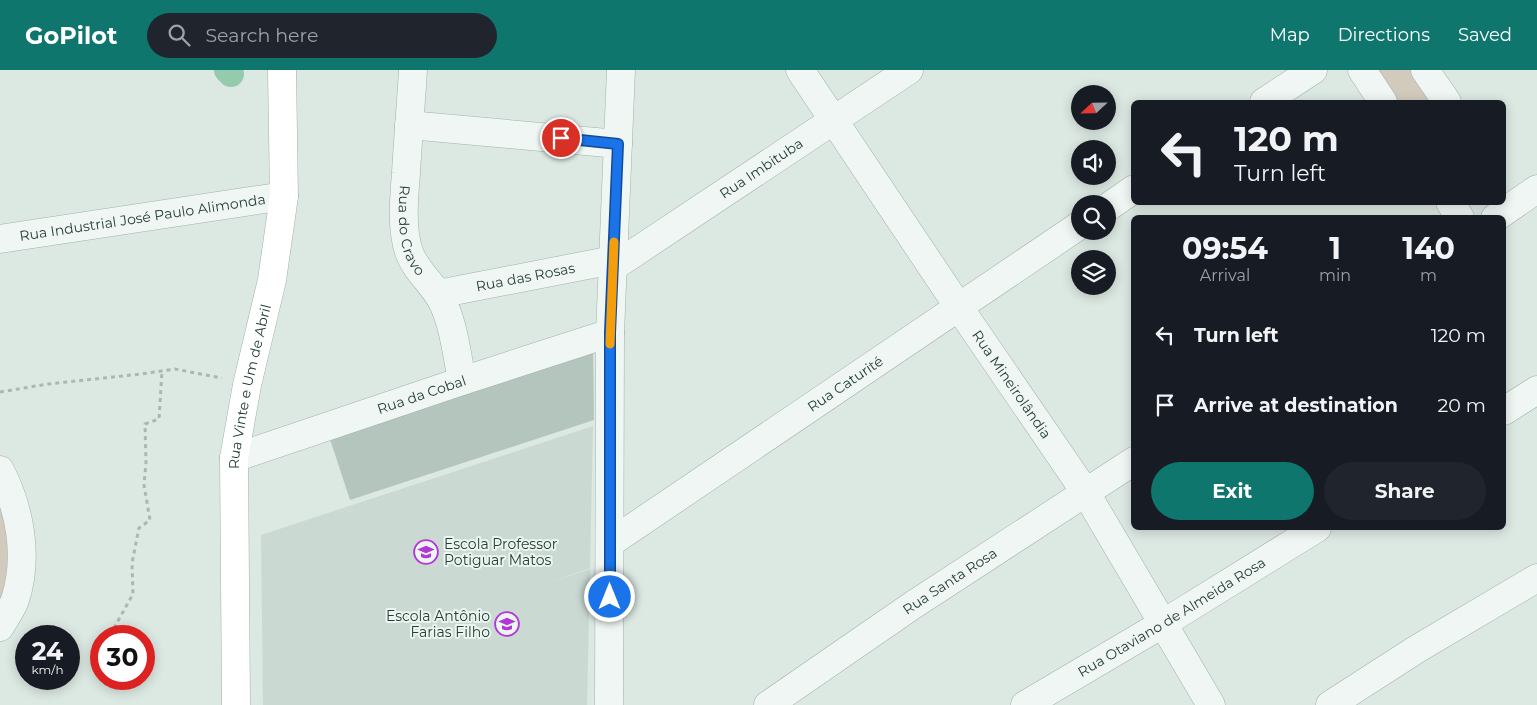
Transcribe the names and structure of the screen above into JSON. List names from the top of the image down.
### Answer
{
  "streets": {
    "main road": ["Rua Vinte e Um de Abril"],
    "street": [
      "Rua Imbituba",
      "Rua Industrial José Paulo Alimonda",
      "Rua do Cravo",
      "Rua das Rosas",
      "Rua Caturité",
      "Rua Mineirolândia",
      "Rua da Cobal",
      "Rua Santa Rosa",
      "Rua Otaviano de Almeida Rosa"
    ]
  },
  "crossings": [
    ["Rua Imbituba", "Rua das Rosas"],
    ["Rua Imbituba", "Rua Mineirolândia"],
    ["Rua Industrial José Paulo Alimonda", "Rua Vinte e Um de Abril"],
    ["Rua do Cravo", "Rua das Rosas"],
    ["Rua do Cravo", "Rua da Cobal"],
    ["Rua Caturité", "Rua Mineirolândia"],
    ["Rua Mineirolândia", "Rua Santa Rosa"],
    ["Rua Mineirolândia", "Rua Otaviano de Almeida Rosa"],
    ["Rua Vinte e Um de Abril", "Rua da Cobal"]
  ],
  "places": {
    "school or university": ["Escola Professor Potiguar Matos", "Escola Antônio Farias Filho"]
  },
  "north": "left",
  "page": {
    "header": "GoPilot",
    "search": "Search here",
    "nav": ["Map", "Directions", "Saved"],
    "turn": ["120 m", "Turn left"],
    "eta": [
      "09:54",
      "Arrival",
      "1",
      "min",
      "140",
      "m"
    ],
    "list": [
      {
        "name": "Turn left",
        "value": "120 m"
      },
      {
        "name": "Arrive at destination",
        "value": "20 m"
      }
    ],
    "buttons": ["Exit", "Share"],
    "speed": "24 km/h",
    "limit": "30"
  }
}
